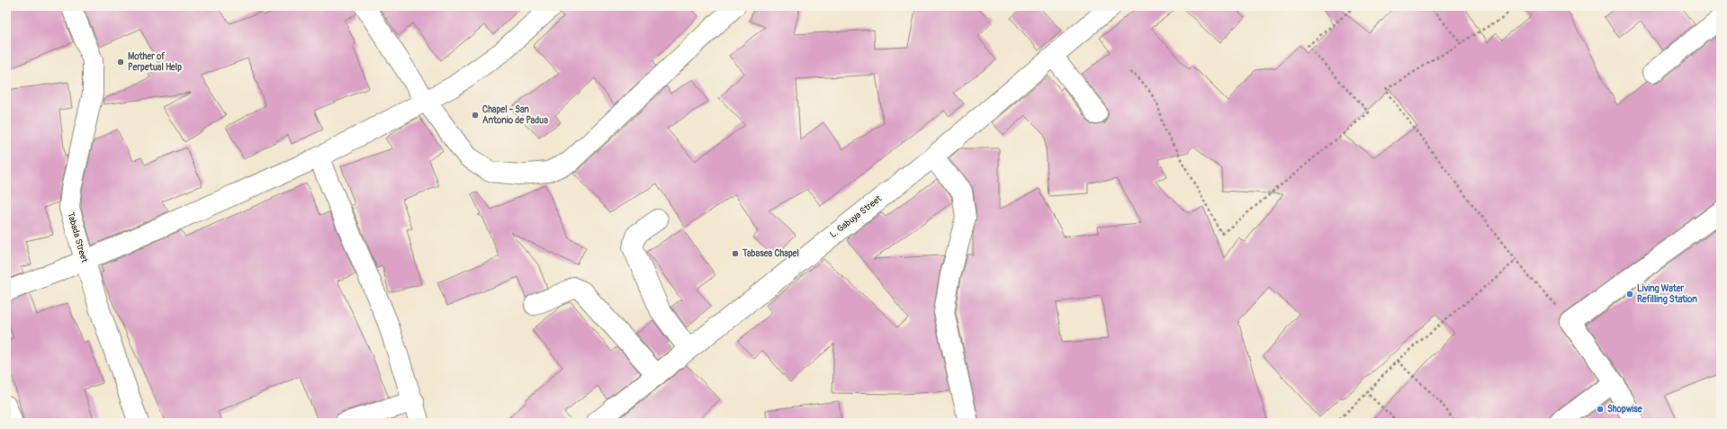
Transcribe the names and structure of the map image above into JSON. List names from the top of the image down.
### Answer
{
  "streets": {
    "street": ["L. Gabuya Street", "Tabada Street"]
  },
  "places": [
    "Mother of Perpetual Help",
    "Chapel - San Antonio de Padua",
    "Tabasea Chapel",
    "Living Water Refilling Station",
    "Shopwise"
  ]
}
